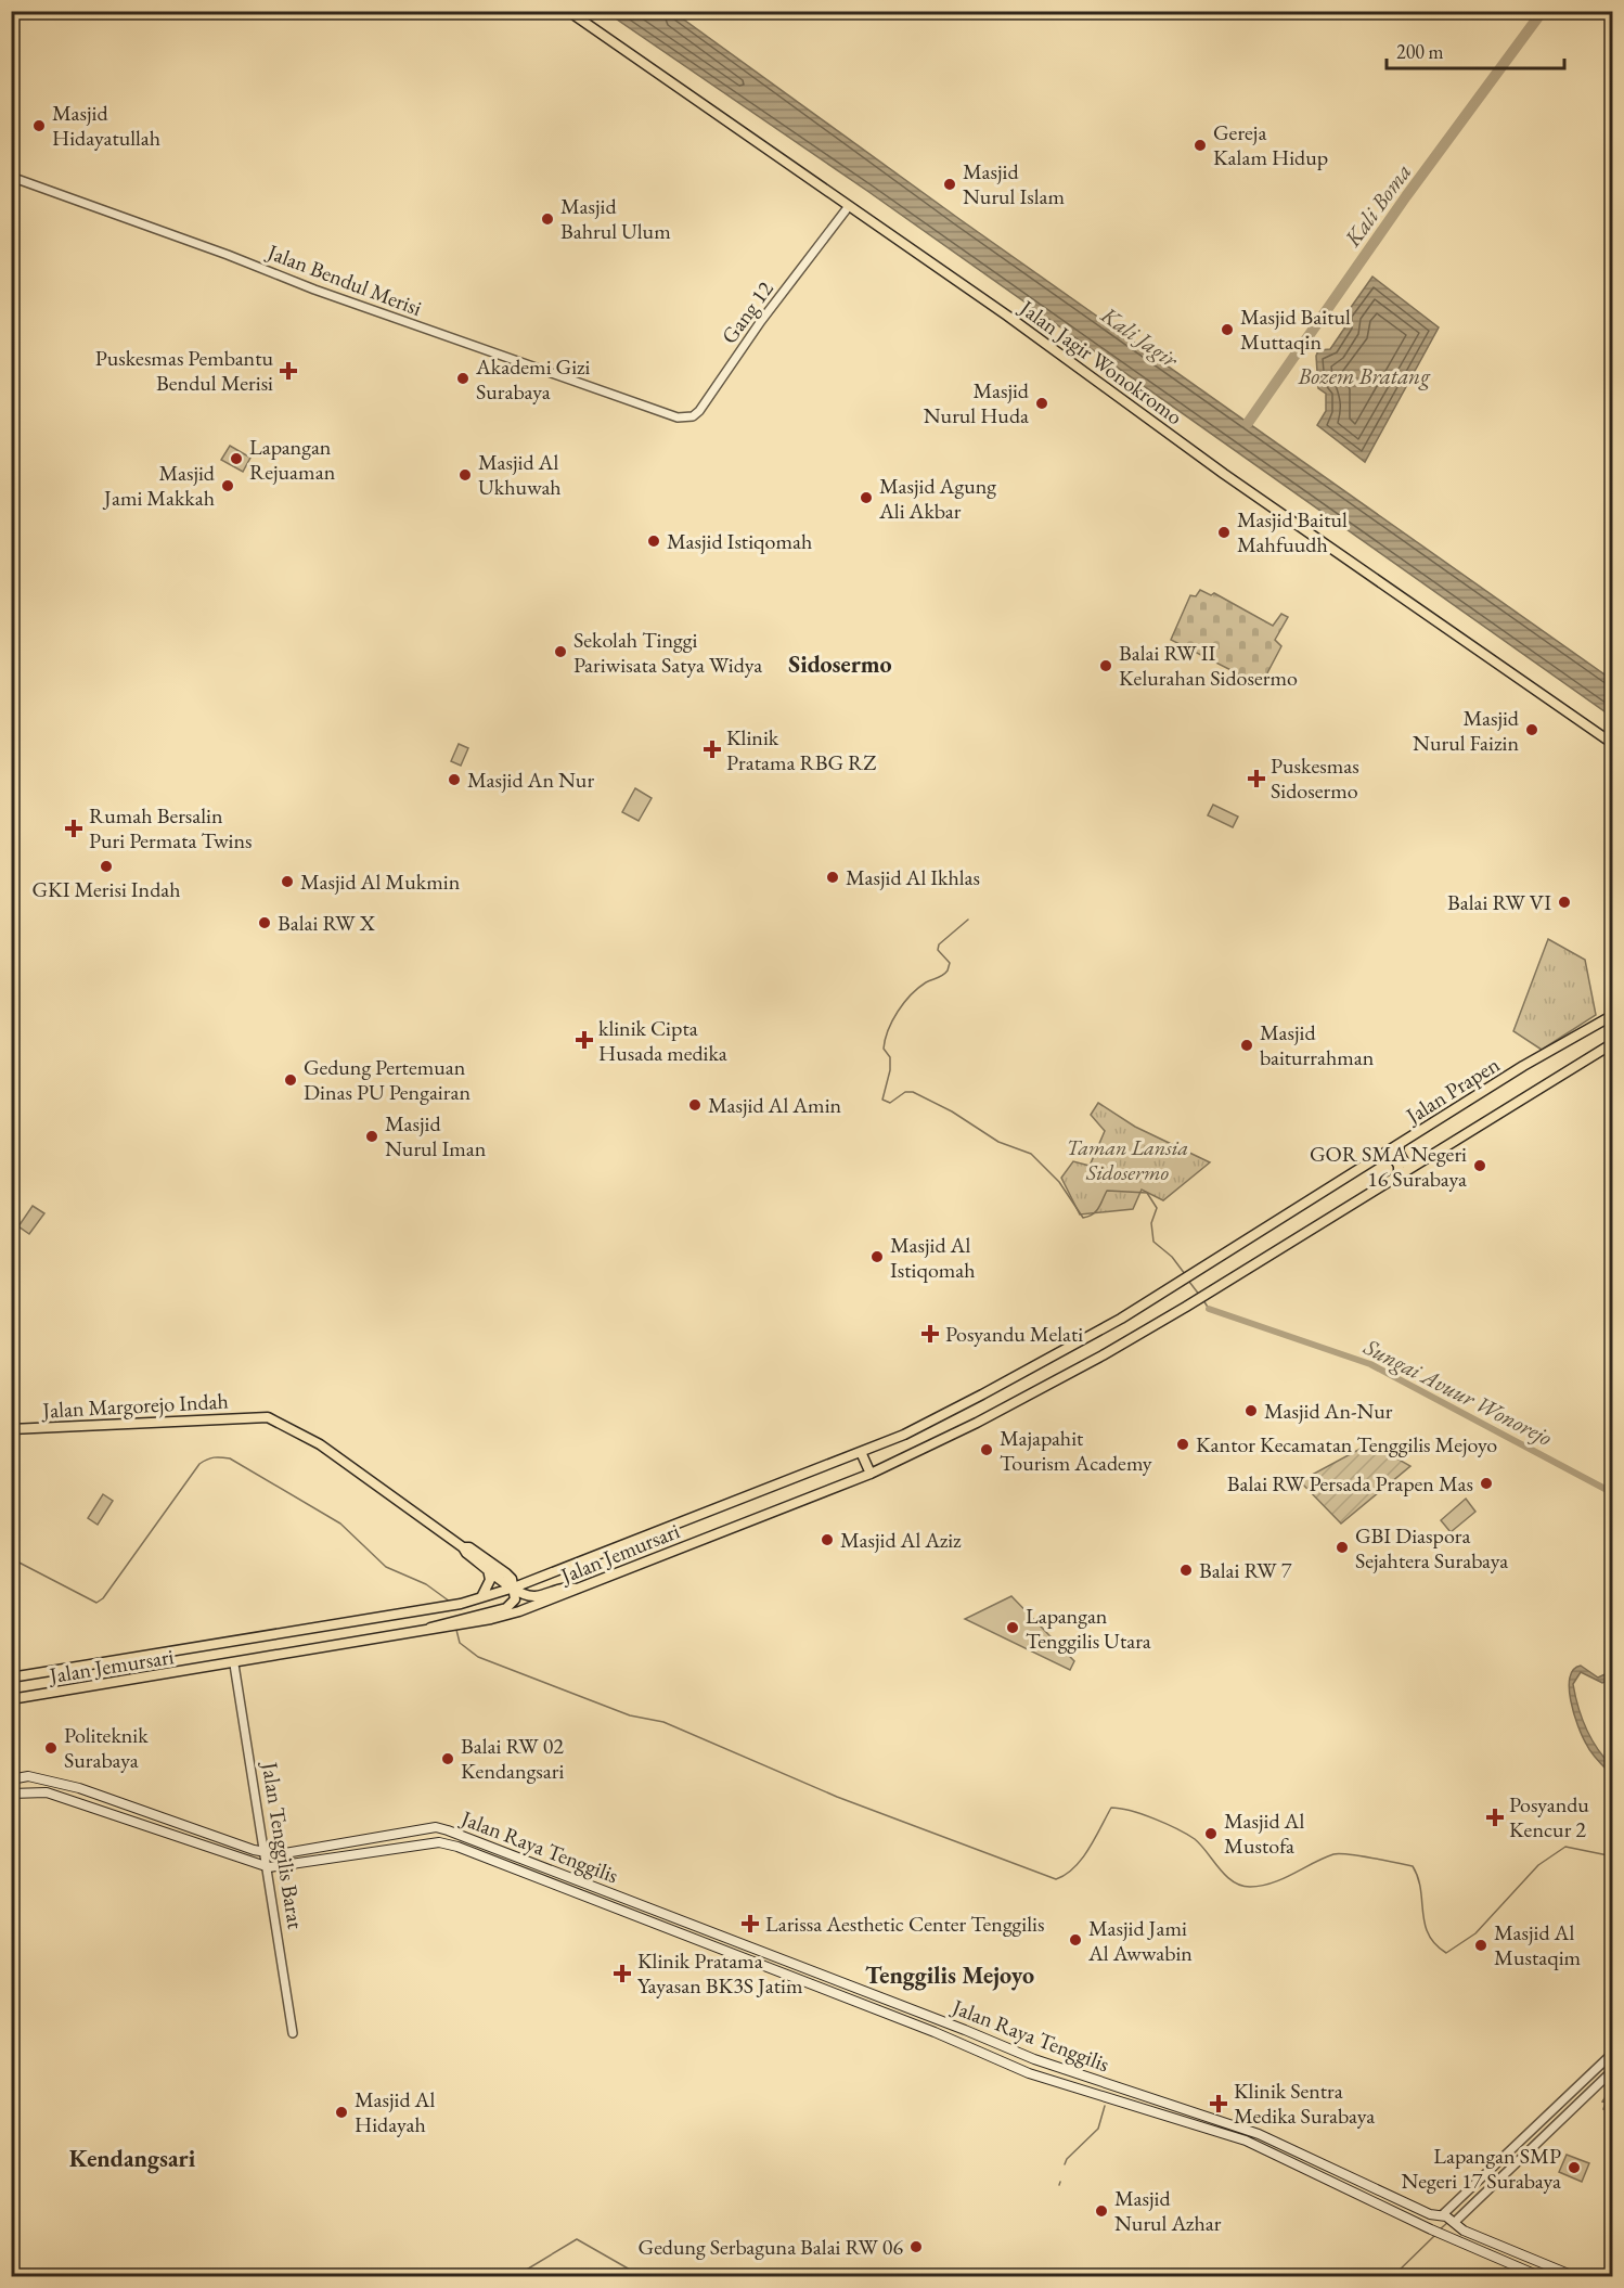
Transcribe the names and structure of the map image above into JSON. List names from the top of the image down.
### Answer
{
  "streets": {
    "main road": [
      "Jalan Jagir Wonokromo",
      "Jalan Prapen",
      "Jalan Margorejo Indah",
      "Jalan Jemursari",
      "Jalan Raya Tenggilis"
    ],
    "street": ["Jalan Bendul Merisi", "Gang 12", "Jalan Tenggilis Barat"]
  },
  "crossings": [
    ["Jalan Bendul Merisi", "Gang 12"],
    ["Gang 12", "Jalan Jagir Wonokromo"],
    ["Jalan Prapen", "Jalan Jemursari"],
    ["Jalan Margorejo Indah", "Jalan Jemursari"],
    ["Jalan Jemursari", "Jalan Tenggilis Barat"],
    ["Jalan Tenggilis Barat", "Jalan Raya Tenggilis"]
  ],
  "districts": ["Sidosermo", "Tenggilis Mejoyo", "Kendangsari"],
  "water": [
    "Kali Boma",
    "Kali Jagir",
    "Bozem Bratang",
    "Sungai Avuur Wonorejo"
  ],
  "parks": ["Taman Lansia Sidosermo"],
  "places": {
    "other": [
      "Masjid Hidayatullah",
      "Gereja Kalam Hidup",
      "Masjid Nurul Islam",
      "Masjid Bahrul Ulum",
      "Masjid Baitul Muttaqin",
      "Akademi Gizi Surabaya",
      "Masjid Nurul Huda",
      "Lapangan Rejuaman",
      "Masjid Al Ukhuwah",
      "Masjid Jami Makkah",
      "Masjid Agung Ali Akbar",
      "Masjid Baitul Mahfuudh",
      "Masjid Istiqomah",
      "Sekolah Tinggi Pariwisata Satya Widya",
      "Balai RW II Kelurahan Sidosermo",
      "Masjid Nurul Faizin",
      "Masjid An Nur",
      "GKI Merisi Indah",
      "Masjid Al Ikhlas",
      "Masjid Al Mukmin",
      "Balai RW VI",
      "Balai RW X",
      "Masjid baiturrahman",
      "Gedung Pertemuan Dinas PU Pengairan",
      "Masjid Al Amin",
      "Masjid Nurul Iman",
      "GOR SMA Negeri 16 Surabaya",
      "Masjid Al Istiqomah",
      "Masjid An-Nur",
      "Kantor Kecamatan Tenggilis Mejoyo",
      "Majapahit Tourism Academy",
      "Balai RW Persada Prapen Mas",
      "Masjid Al Aziz",
      "GBI Diaspora Sejahtera Surabaya",
      "Balai RW 7",
      "Lapangan Tenggilis Utara",
      "Politeknik Surabaya",
      "Balai RW 02 Kendangsari",
      "Masjid Al Mustofa",
      "Masjid Jami Al Awwabin",
      "Masjid Al Mustaqim",
      "Masjid Al Hidayah",
      "Lapangan SMP Negeri 17 Surabaya",
      "Masjid Nurul Azhar",
      "Gedung Serbaguna Balai RW 06"
    ],
    "health": [
      "Puskesmas Pembantu Bendul Merisi",
      "Klinik Pratama RBG RZ",
      "Puskesmas Sidosermo",
      "Rumah Bersalin Puri Permata Twins",
      "klinik Cipta Husada medika",
      "Posyandu Melati",
      "Posyandu Kencur 2",
      "Larissa Aesthetic Center Tenggilis",
      "Klinik Pratama Yayasan BK3S Jatim",
      "Klinik Sentra Medika Surabaya"
    ]
  },
  "scale_bar": "200 m"
}
